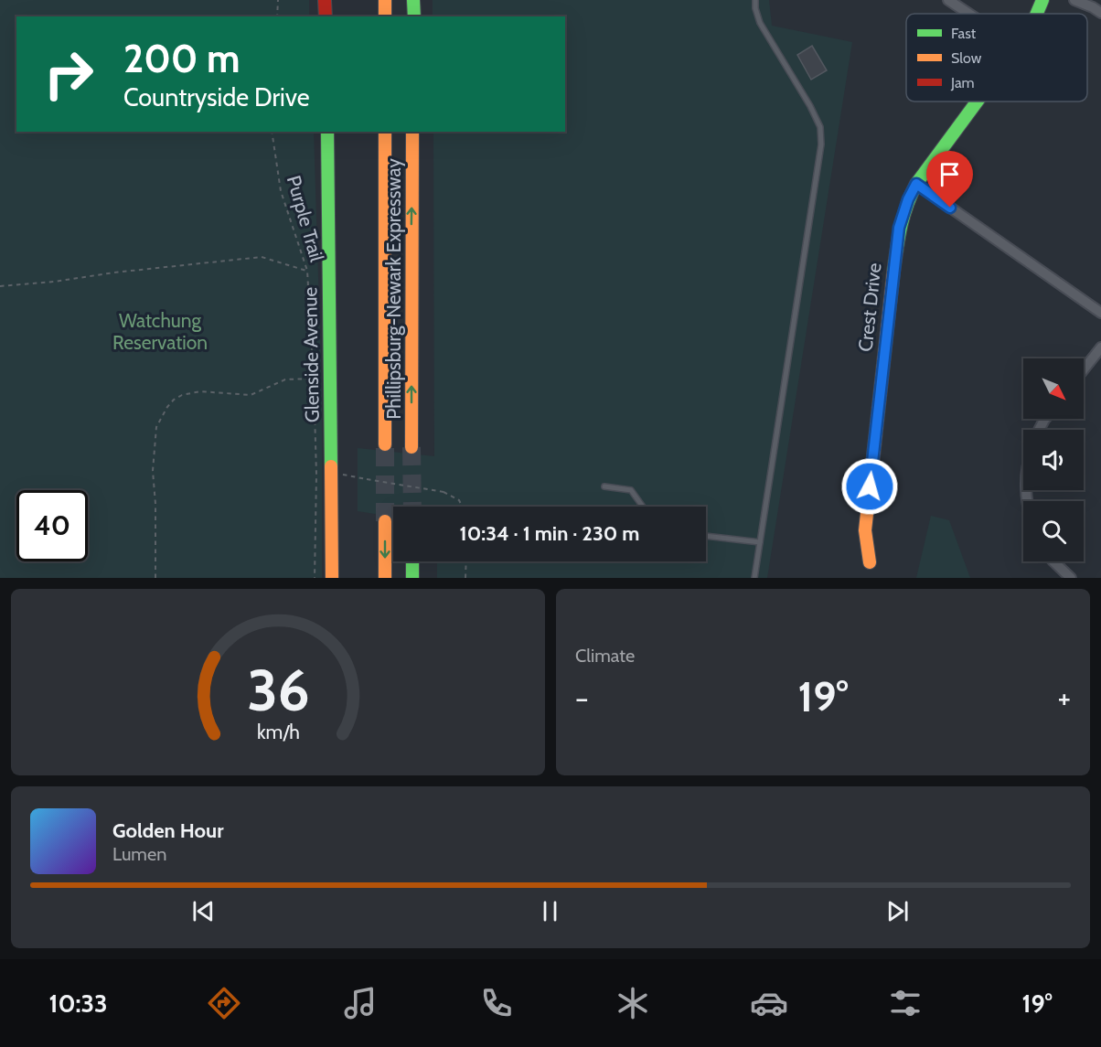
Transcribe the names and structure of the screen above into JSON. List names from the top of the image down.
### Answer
{
  "streets": {
    "main road": ["Phillipsburg-Newark Expressway", "Crest Drive", "Glenside Avenue"],
    "path": ["Purple Trail"]
  },
  "parks": ["Watchung Reservation"],
  "legend": ["Fast", "Slow", "Jam"],
  "north": "bottom right",
  "page": {
    "turn": ["200 m", "Countryside Drive"],
    "limit": "40",
    "trip": "10:34 · 1 min · 230 m",
    "tile": "Climate",
    "heat": ["−", "19°", "+"],
    "song": ["Golden Hour", "Lumen"],
    "tabs": ["10:33", "19°"],
    "gauge": ["36", "km/h"]
  }
}
